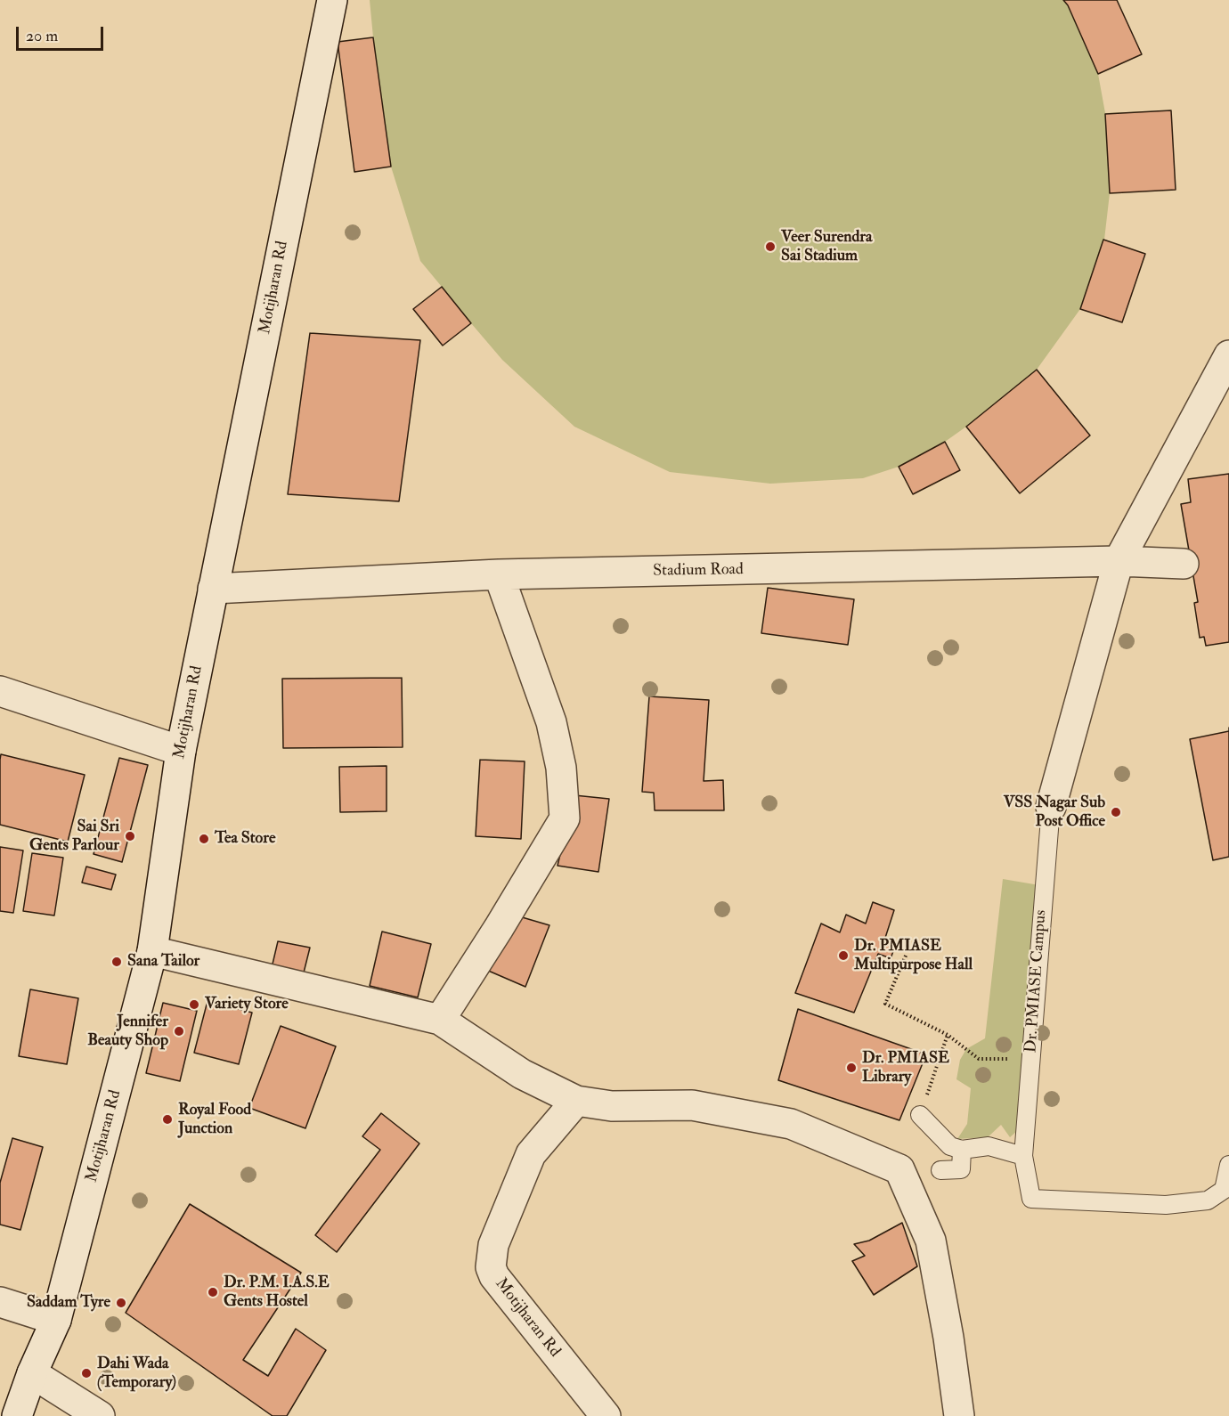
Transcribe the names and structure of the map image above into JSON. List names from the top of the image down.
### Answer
{
  "streets": {
    "street": ["Motijharan Rd", "Stadium Road"],
    "lane": ["Dr. PMIASE Campus"]
  },
  "crossings": [
    ["Motijharan Rd", "Stadium Road"]
  ],
  "places": [
    "Veer Surendra Sai Stadium",
    "VSS Nagar Sub Post Office",
    "Sai Sri Gents Parlour",
    "Tea Store",
    "Dr. PMIASE Multipurpose Hall",
    "Sana Tailor",
    "Variety Store",
    "Jennifer Beauty Shop",
    "Dr. PMIASE Library",
    "Royal Food Junction",
    "Dr. P.M. I.A.S.E Gents Hostel",
    "Saddam Tyre",
    "Dahi Wada (Temporary)"
  ],
  "scale_bar": "20 m"
}
